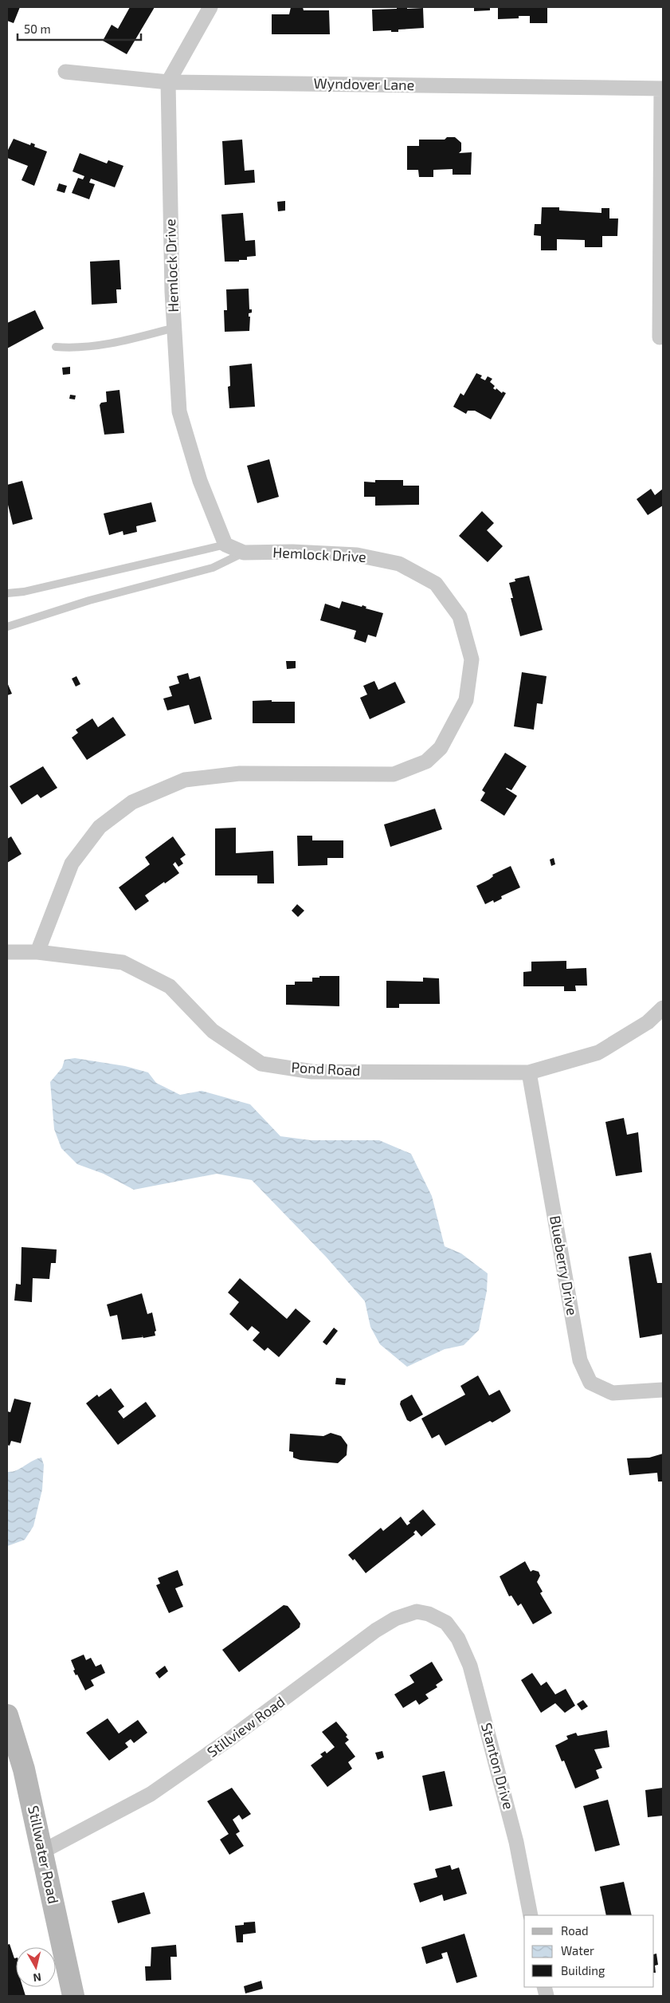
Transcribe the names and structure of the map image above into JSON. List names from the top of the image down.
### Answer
{
  "streets": {
    "main road": ["Stillwater Road"],
    "street": [
      "Wyndover Lane",
      "Hemlock Drive",
      "Pond Road",
      "Blueberry Drive",
      "Stillview Road",
      "Stanton Drive"
    ]
  },
  "crossings": [
    ["Wyndover Lane", "Hemlock Drive"],
    ["Hemlock Drive", "Pond Road"],
    ["Pond Road", "Blueberry Drive"],
    ["Stillview Road", "Stanton Drive"],
    ["Stillview Road", "Stillwater Road"]
  ],
  "legend": ["Road", "Water", "Building"],
  "scale_bar": "50 m",
  "north": "bottom"
}
